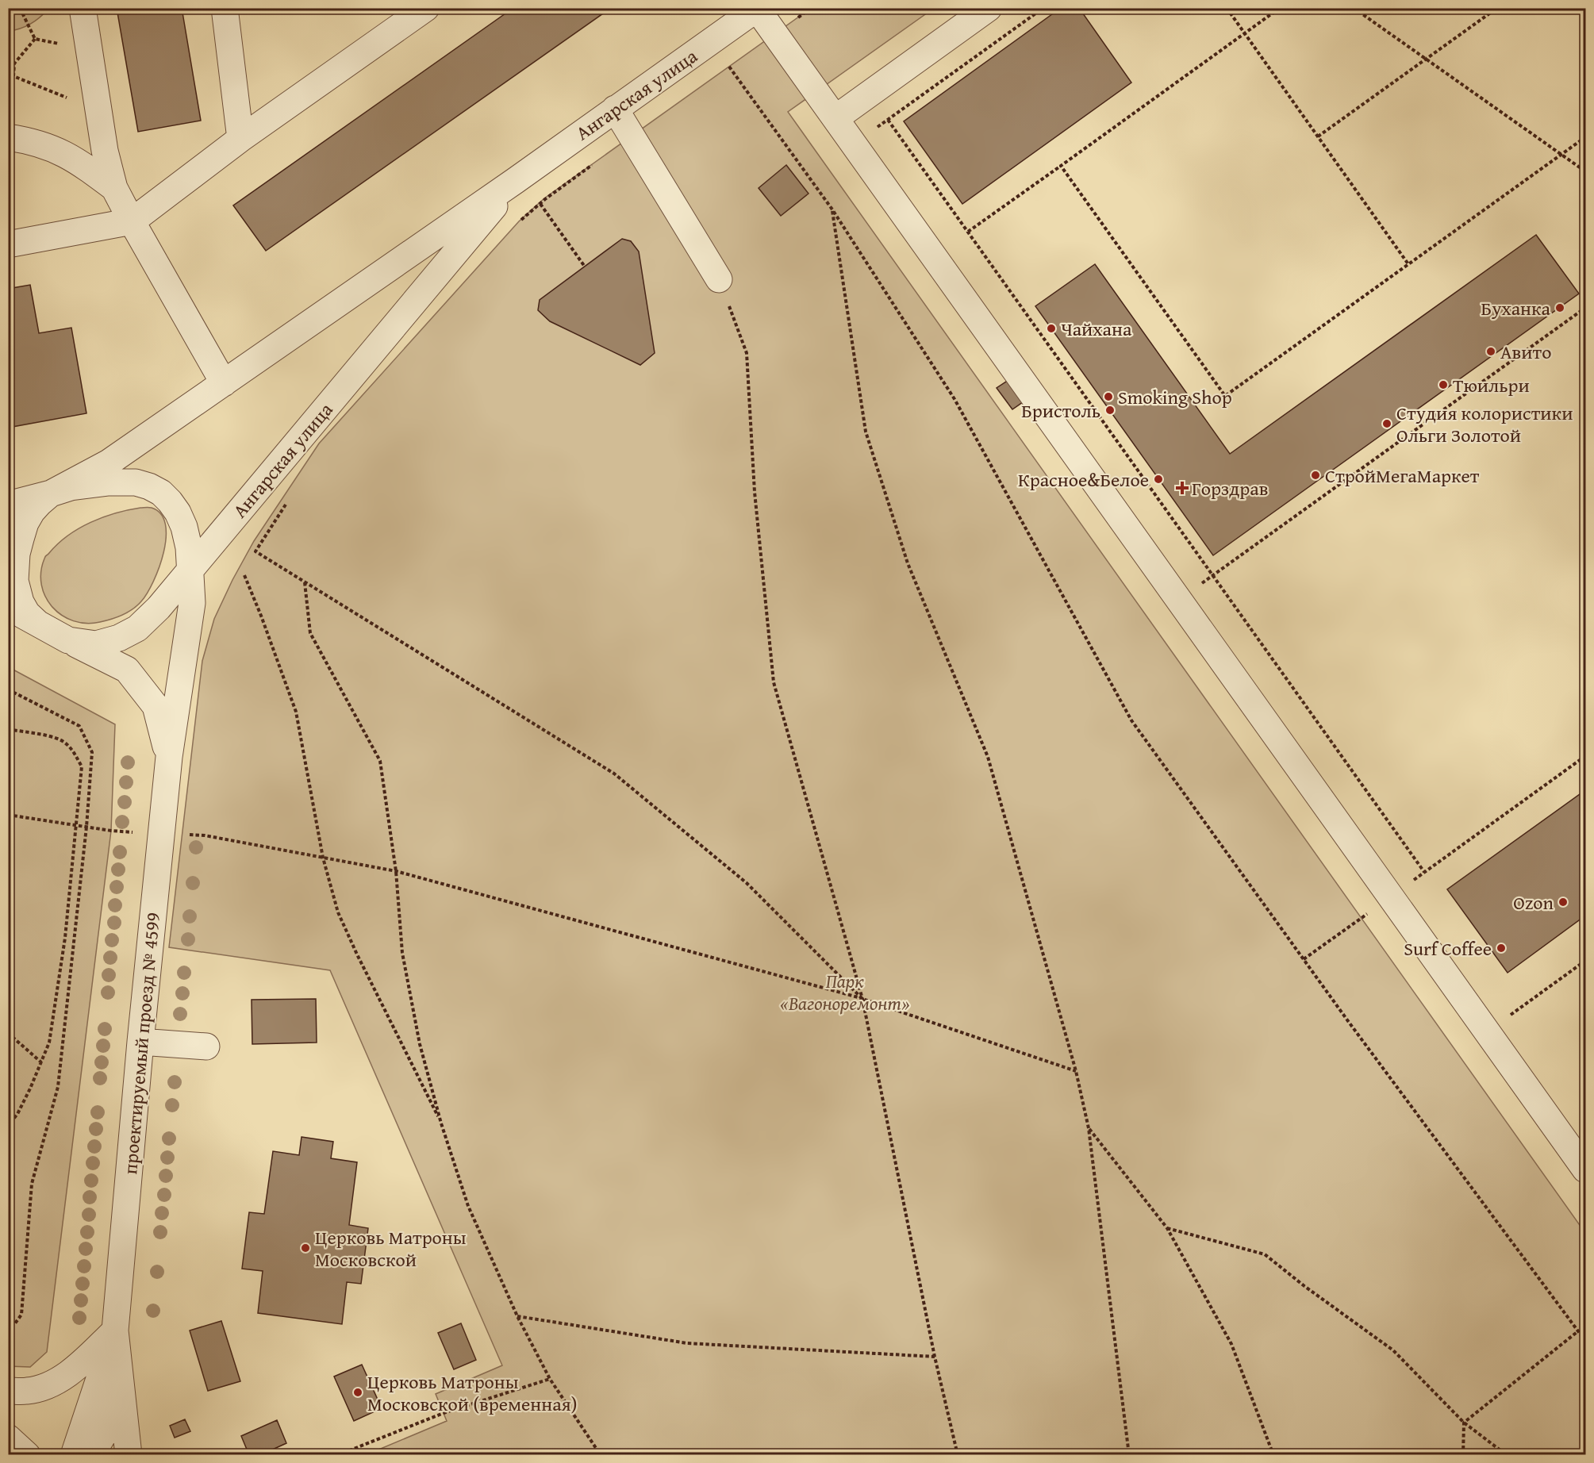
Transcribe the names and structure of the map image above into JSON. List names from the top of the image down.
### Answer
{
  "streets": {
    "street": ["Ангарская улица", "проектируемый проезд № 4599"]
  },
  "crossings": [
    ["Ангарская улица", "проектируемый проезд № 4599"]
  ],
  "parks": ["Парк «Вагоноремонт»"],
  "places": {
    "other": [
      "Буханка",
      "Чайхана",
      "Авито",
      "Тюильри",
      "Smoking Shop",
      "Бристоль",
      "Студия колористики Ольги Золотой",
      "СтройМегаМаркет",
      "Красное&Белое",
      "Ozon",
      "Surf Coffee",
      "Церковь Матроны Московской",
      "Церковь Матроны Московской (временная)"
    ],
    "health": ["Горздрав"]
  }
}
